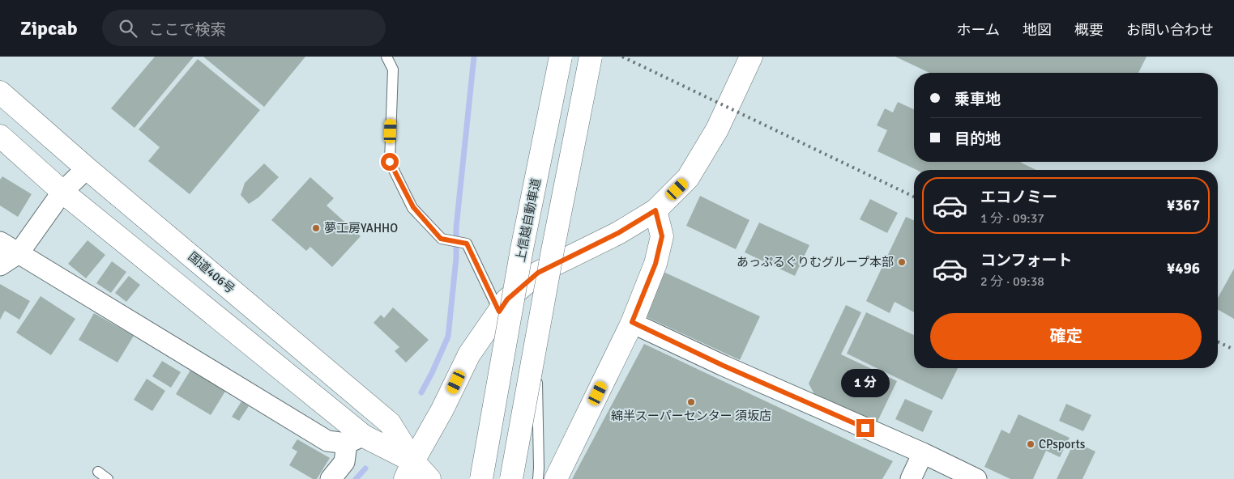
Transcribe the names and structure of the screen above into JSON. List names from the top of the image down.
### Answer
{
  "streets": {
    "main road": ["上信越自動車道", "国道406号"]
  },
  "places": [
    "夢工房YAHHO",
    "あっぷるぐりむグループ本部",
    "綿半スーパーセンター 須坂店",
    "CPsports"
  ],
  "page": {
    "header": "Zipcab",
    "search": "ここで検索",
    "nav": [
      "ホーム",
      "地図",
      "概要",
      "お問い合わせ"
    ],
    "banner": ["乗車地", "目的地"],
    "list": [
      {
        "name": "エコノミー",
        "note": "1 分 · 09:37",
        "value": "¥367"
      },
      {
        "name": "コンフォート",
        "note": "2 分 · 09:38",
        "value": "¥496"
      }
    ],
    "buttons": "確定",
    "bubble": "1 分"
  }
}
